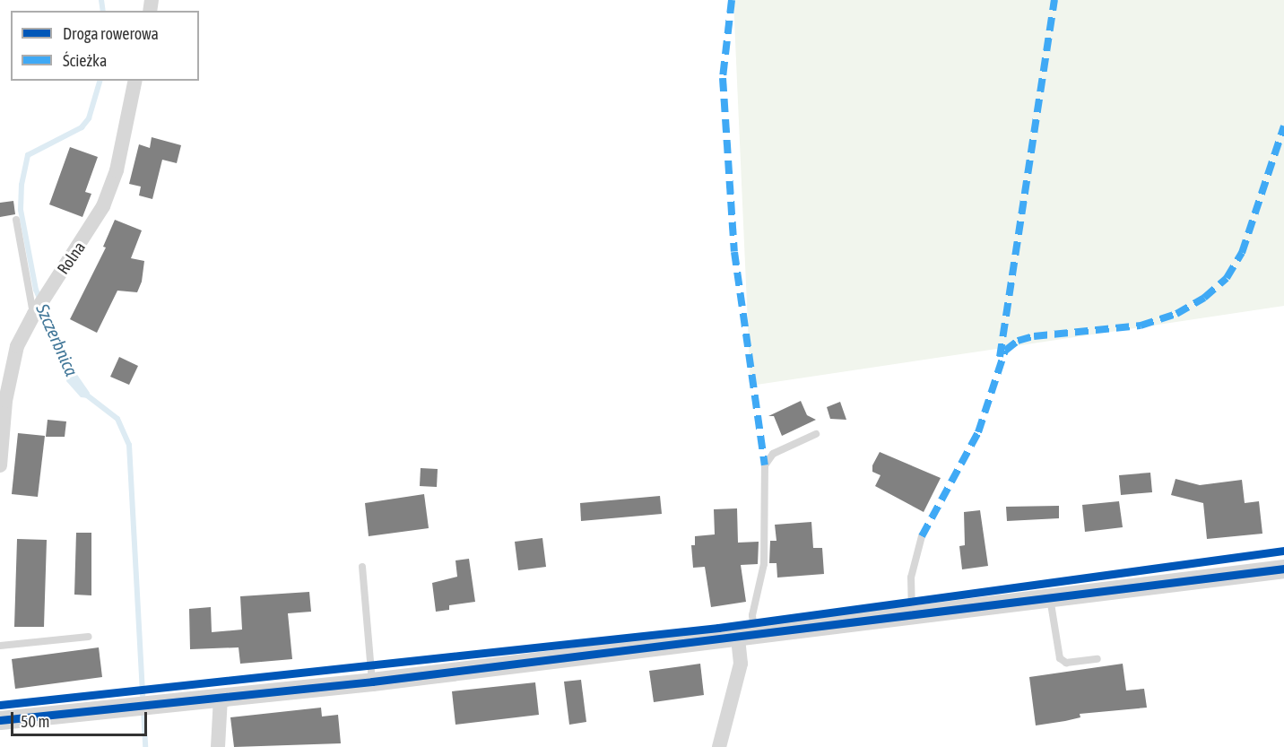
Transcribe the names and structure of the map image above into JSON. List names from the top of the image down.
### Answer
{
  "streets": {
    "street": ["Rolna"]
  },
  "water": ["Szczerbnica"],
  "legend": ["Droga rowerowa", "Ścieżka"],
  "scale_bar": "50 m"
}
